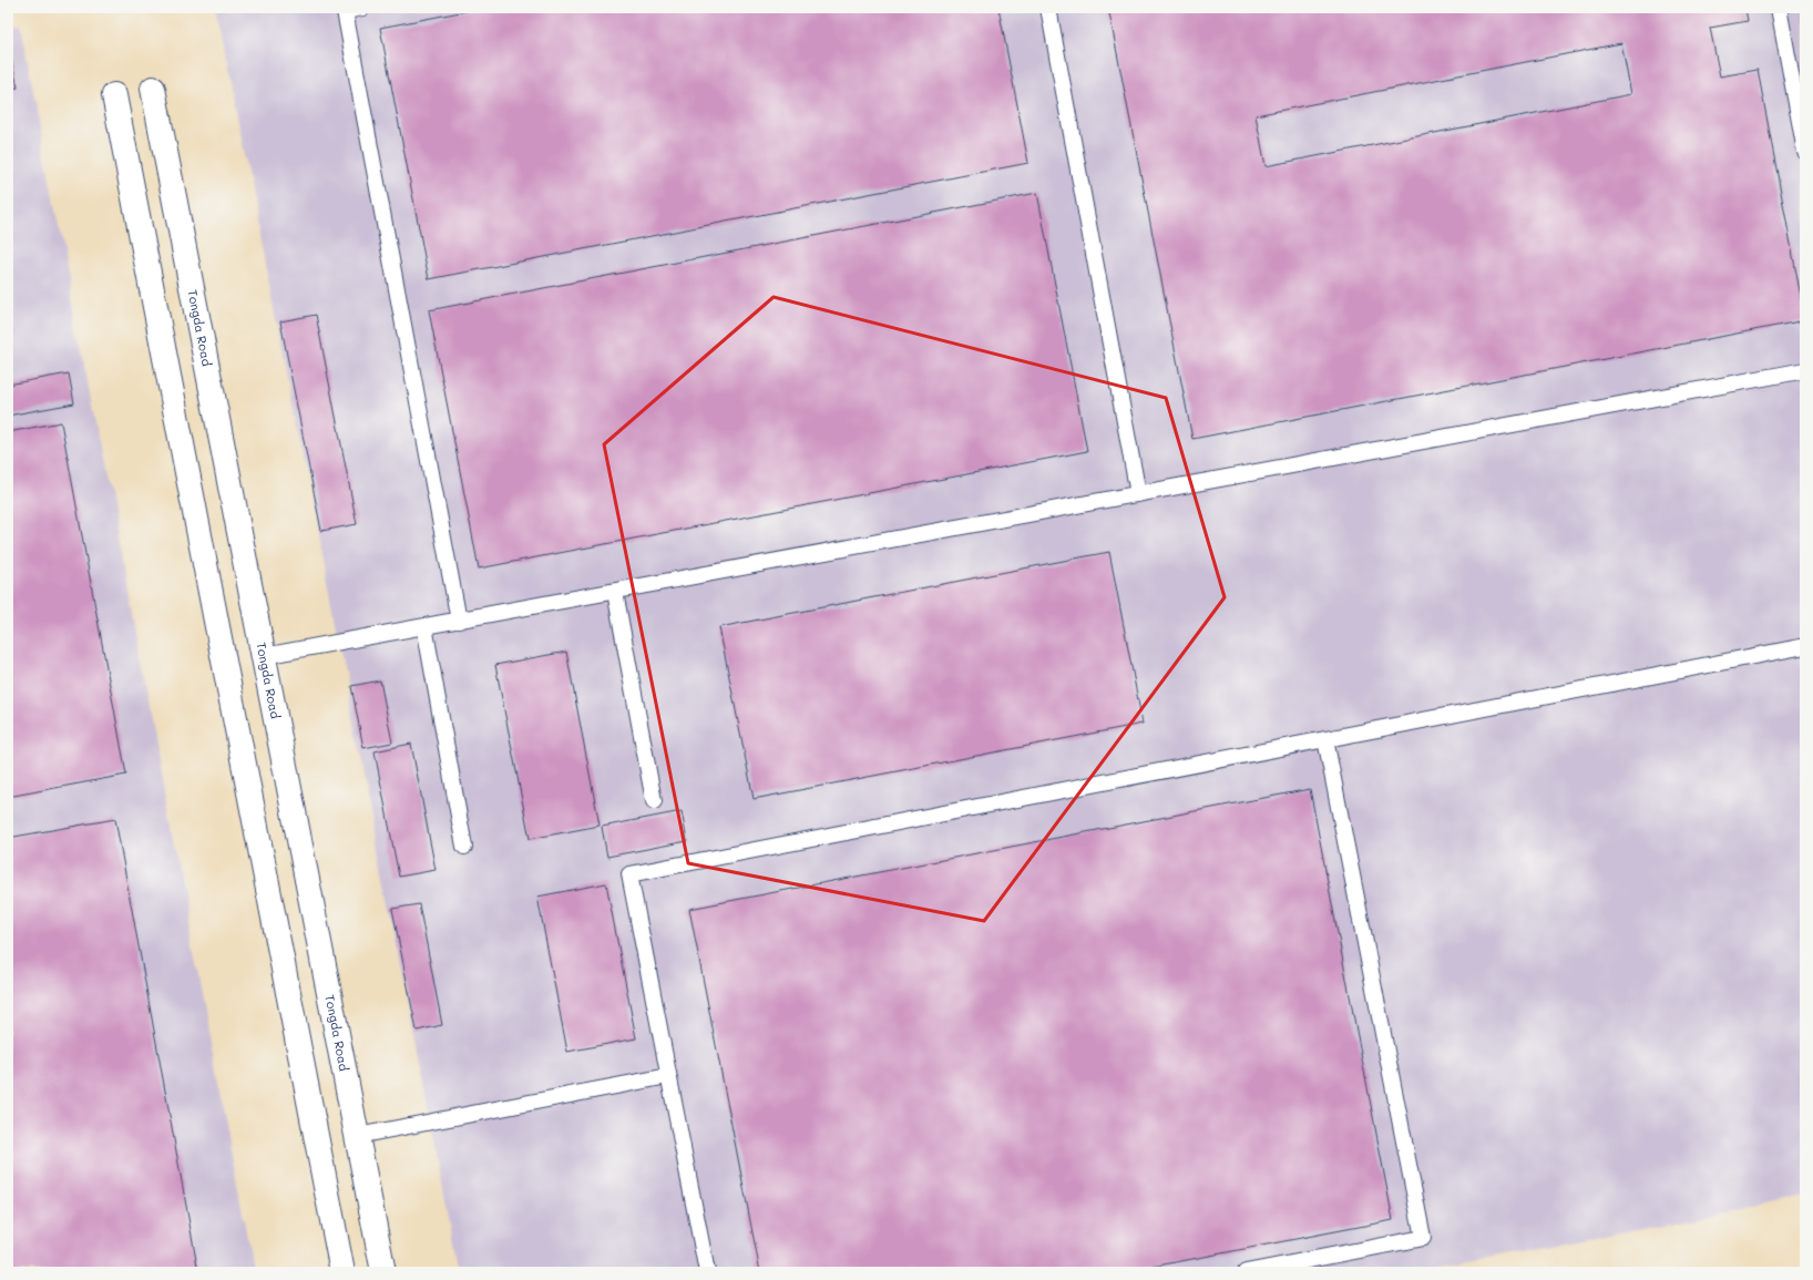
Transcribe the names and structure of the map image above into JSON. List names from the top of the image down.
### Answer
{
  "streets": {
    "street": ["Tongda Road"]
  }
}
